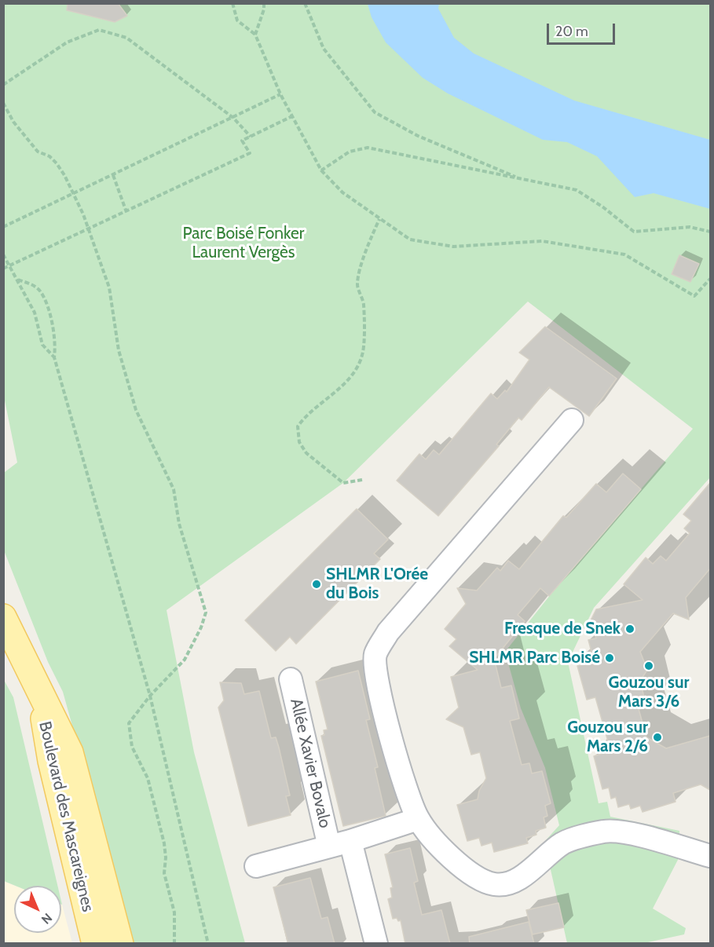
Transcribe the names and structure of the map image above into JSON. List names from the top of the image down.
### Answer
{
  "streets": {
    "main road": ["Boulevard des Mascareignes"],
    "street": ["Allée Xavier Bovalo"]
  },
  "parks": ["Parc Boisé Fonker Laurent Vergès"],
  "places": [
    "SHLMR L'Orée du Bois",
    "Fresque de Snek",
    "SHLMR Parc Boisé",
    "Gouzou sur Mars 3/6",
    "Gouzou sur Mars 2/6"
  ],
  "scale_bar": "20 m",
  "north": "bottom right"
}
